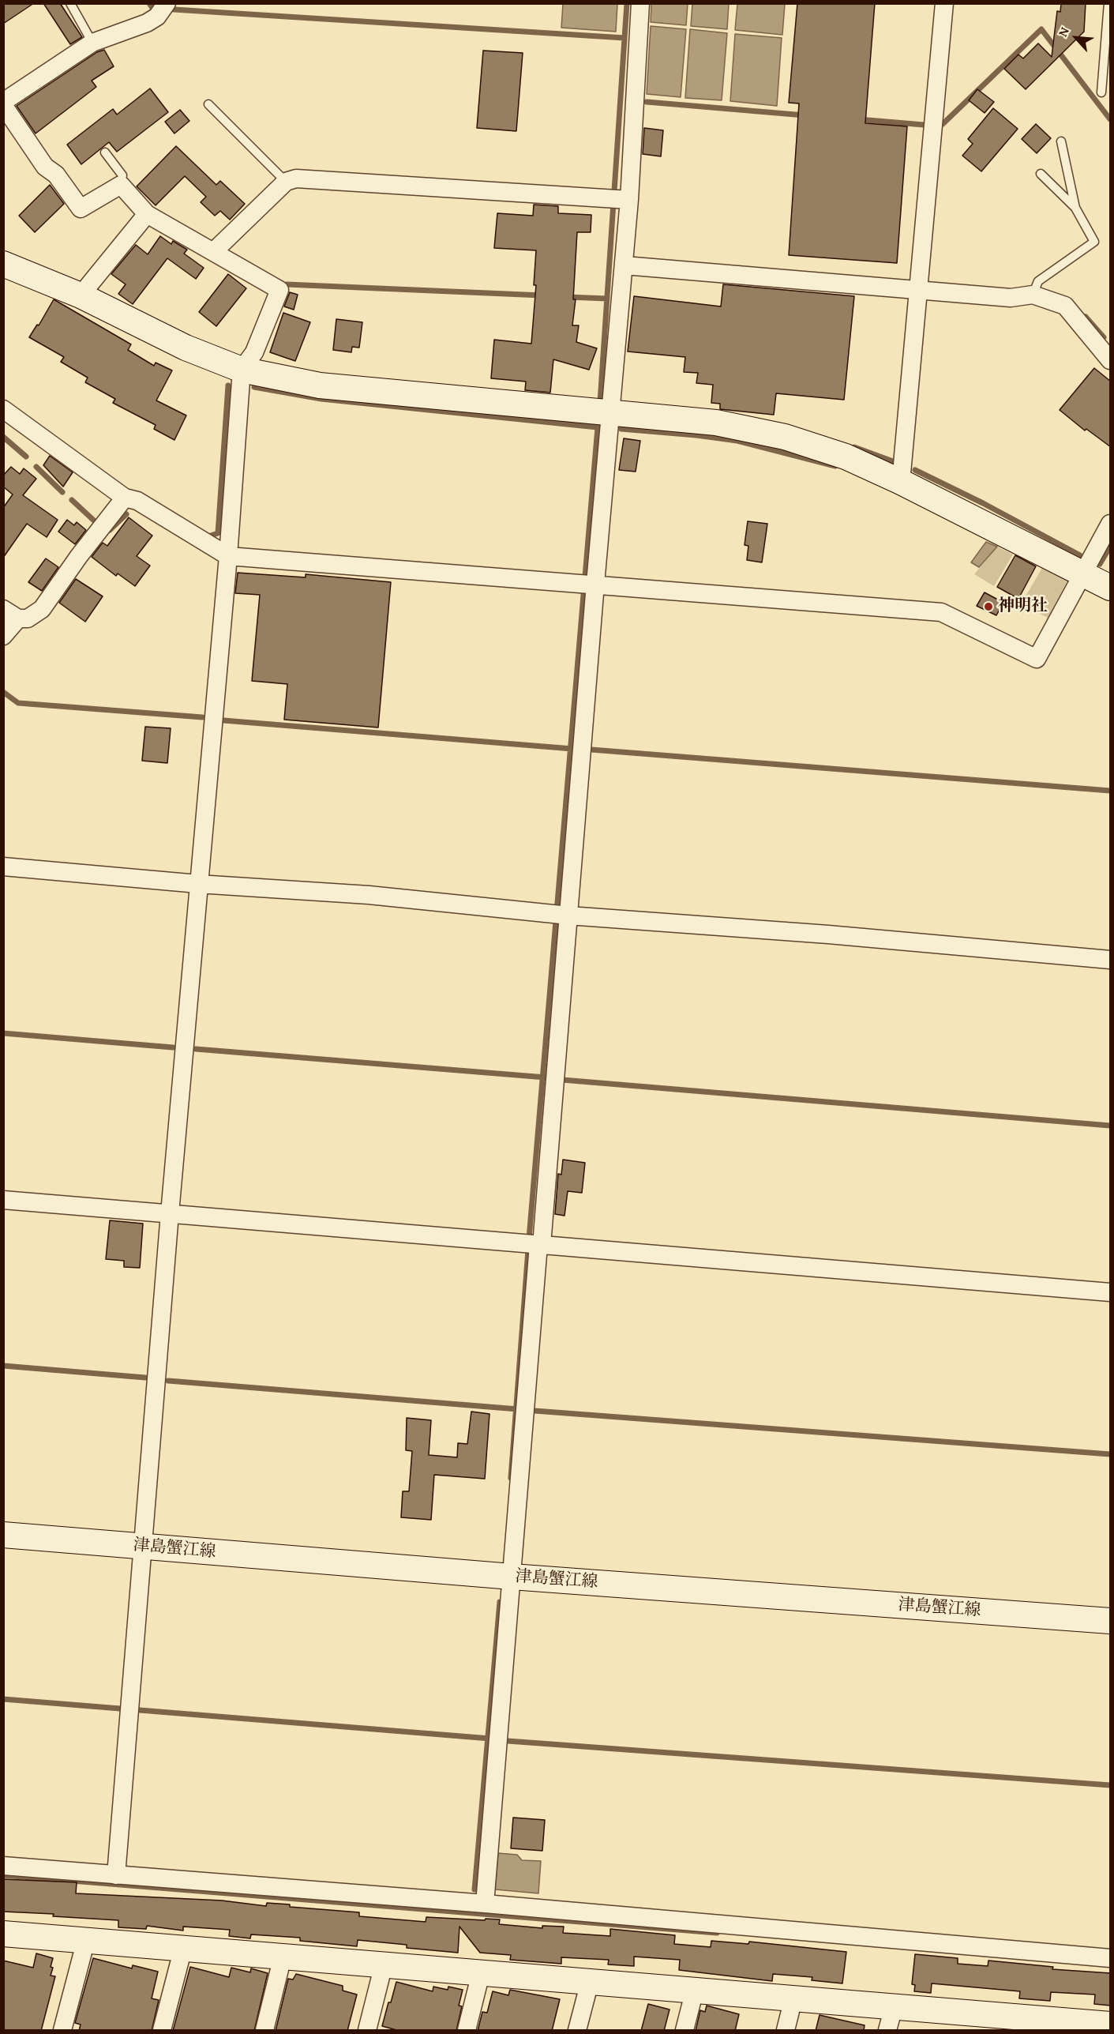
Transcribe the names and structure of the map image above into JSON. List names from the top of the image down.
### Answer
{
  "streets": {
    "street": ["津島蟹江線"]
  },
  "places": ["神明社"],
  "north": "top left"
}
